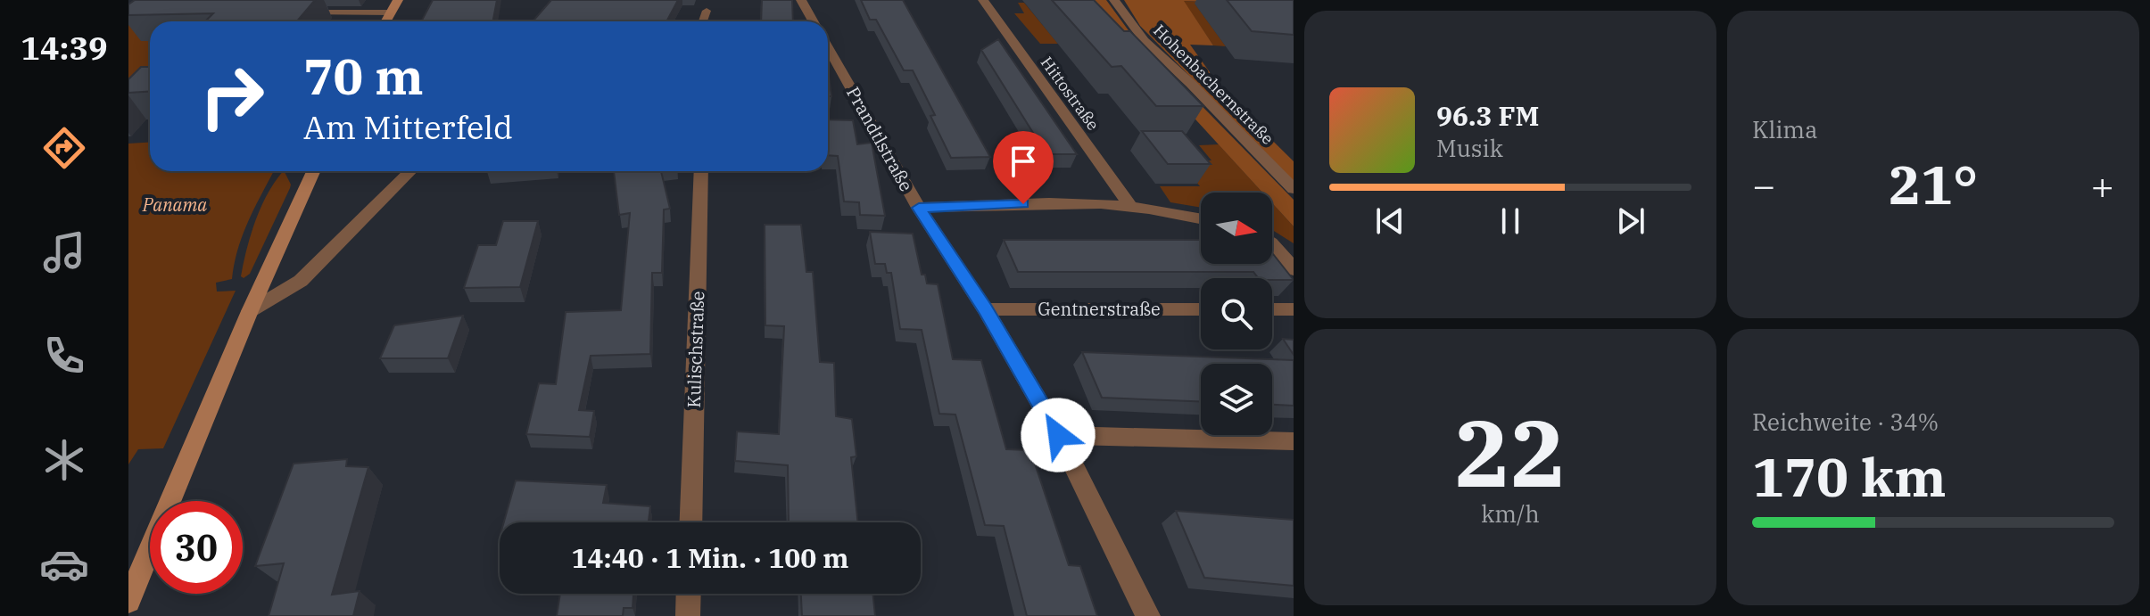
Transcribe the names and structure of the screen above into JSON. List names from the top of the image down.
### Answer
{
  "streets": {
    "street": [
      "Hohenbachernstraße",
      "Hittostraße",
      "Prandtlstraße",
      "Gentnerstraße",
      "Kulischstraße"
    ]
  },
  "crossings": [
    ["Prandtlstraße", "Gentnerstraße"]
  ],
  "parks": ["Panama"],
  "north": "right",
  "page": {
    "tabs": "14:39",
    "tile": [
      "Klima",
      ["22", "km/h"],
      ["Reichweite · 34%", "170 km"]
    ],
    "turn": ["70 m", "Am Mitterfeld"],
    "song": ["96.3 FM", "Musik"],
    "heat": ["−", "21°", "+"],
    "limit": "30",
    "trip": "14:40 · 1 Min. · 100 m"
  }
}
